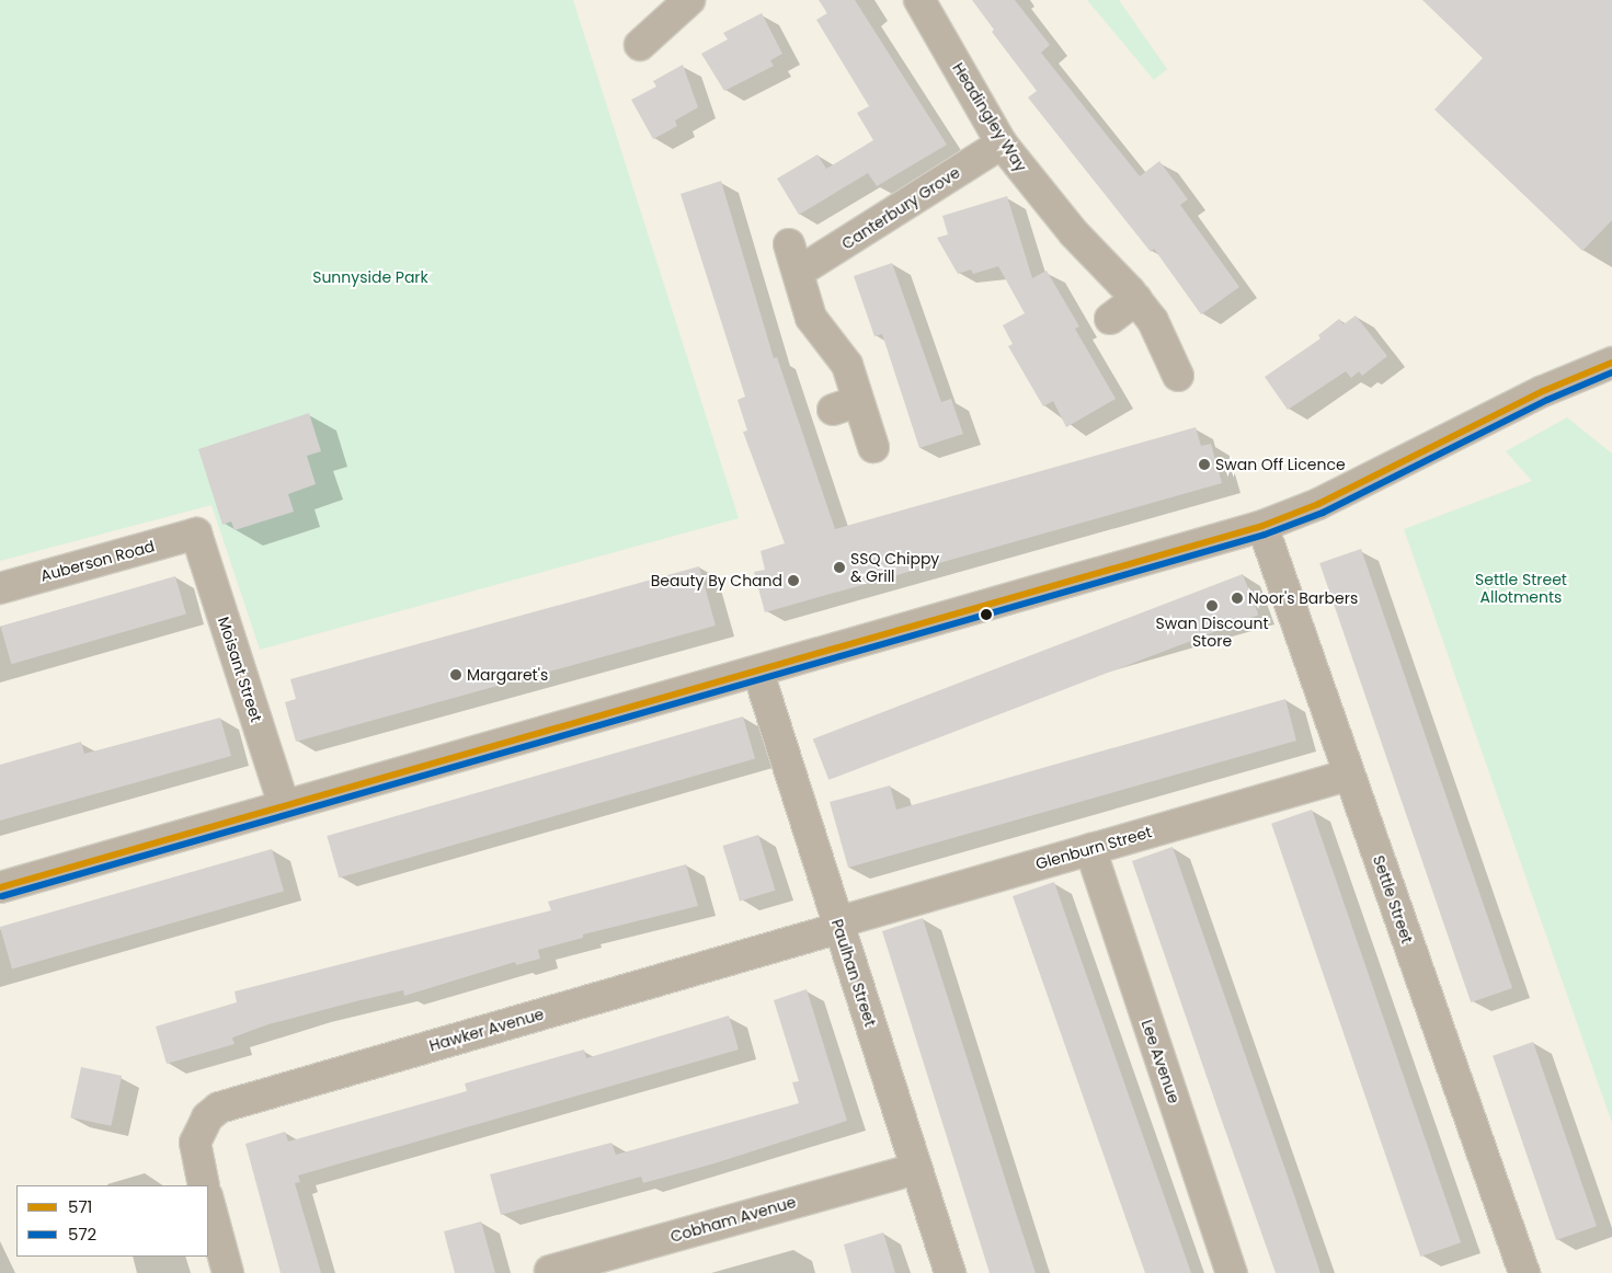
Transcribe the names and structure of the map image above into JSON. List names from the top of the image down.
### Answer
{
  "streets": {
    "street": [
      "Headingley Way",
      "Canterbury Grove",
      "Auberson Road",
      "Moisant Street",
      "Glenburn Street",
      "Settle Street",
      "Paulhan Street",
      "Hawker Avenue",
      "Lee Avenue",
      "Cobham Avenue"
    ]
  },
  "crossings": [
    ["Headingley Way", "Canterbury Grove"],
    ["Auberson Road", "Moisant Street"],
    ["Glenburn Street", "Settle Street"],
    ["Glenburn Street", "Paulhan Street"],
    ["Glenburn Street", "Hawker Avenue"],
    ["Glenburn Street", "Lee Avenue"],
    ["Paulhan Street", "Hawker Avenue"],
    ["Paulhan Street", "Cobham Avenue"]
  ],
  "parks": ["Sunnyside Park", "Settle Street Allotments"],
  "places": [
    "Swan Off Licence",
    "SSQ Chippy & Grill",
    "Beauty By Chand",
    "Noor's Barbers",
    "Swan Discount Store",
    "Margaret's"
  ],
  "lines": ["transit line 571", "transit line 572"],
  "legend": ["571", "572"]
}
